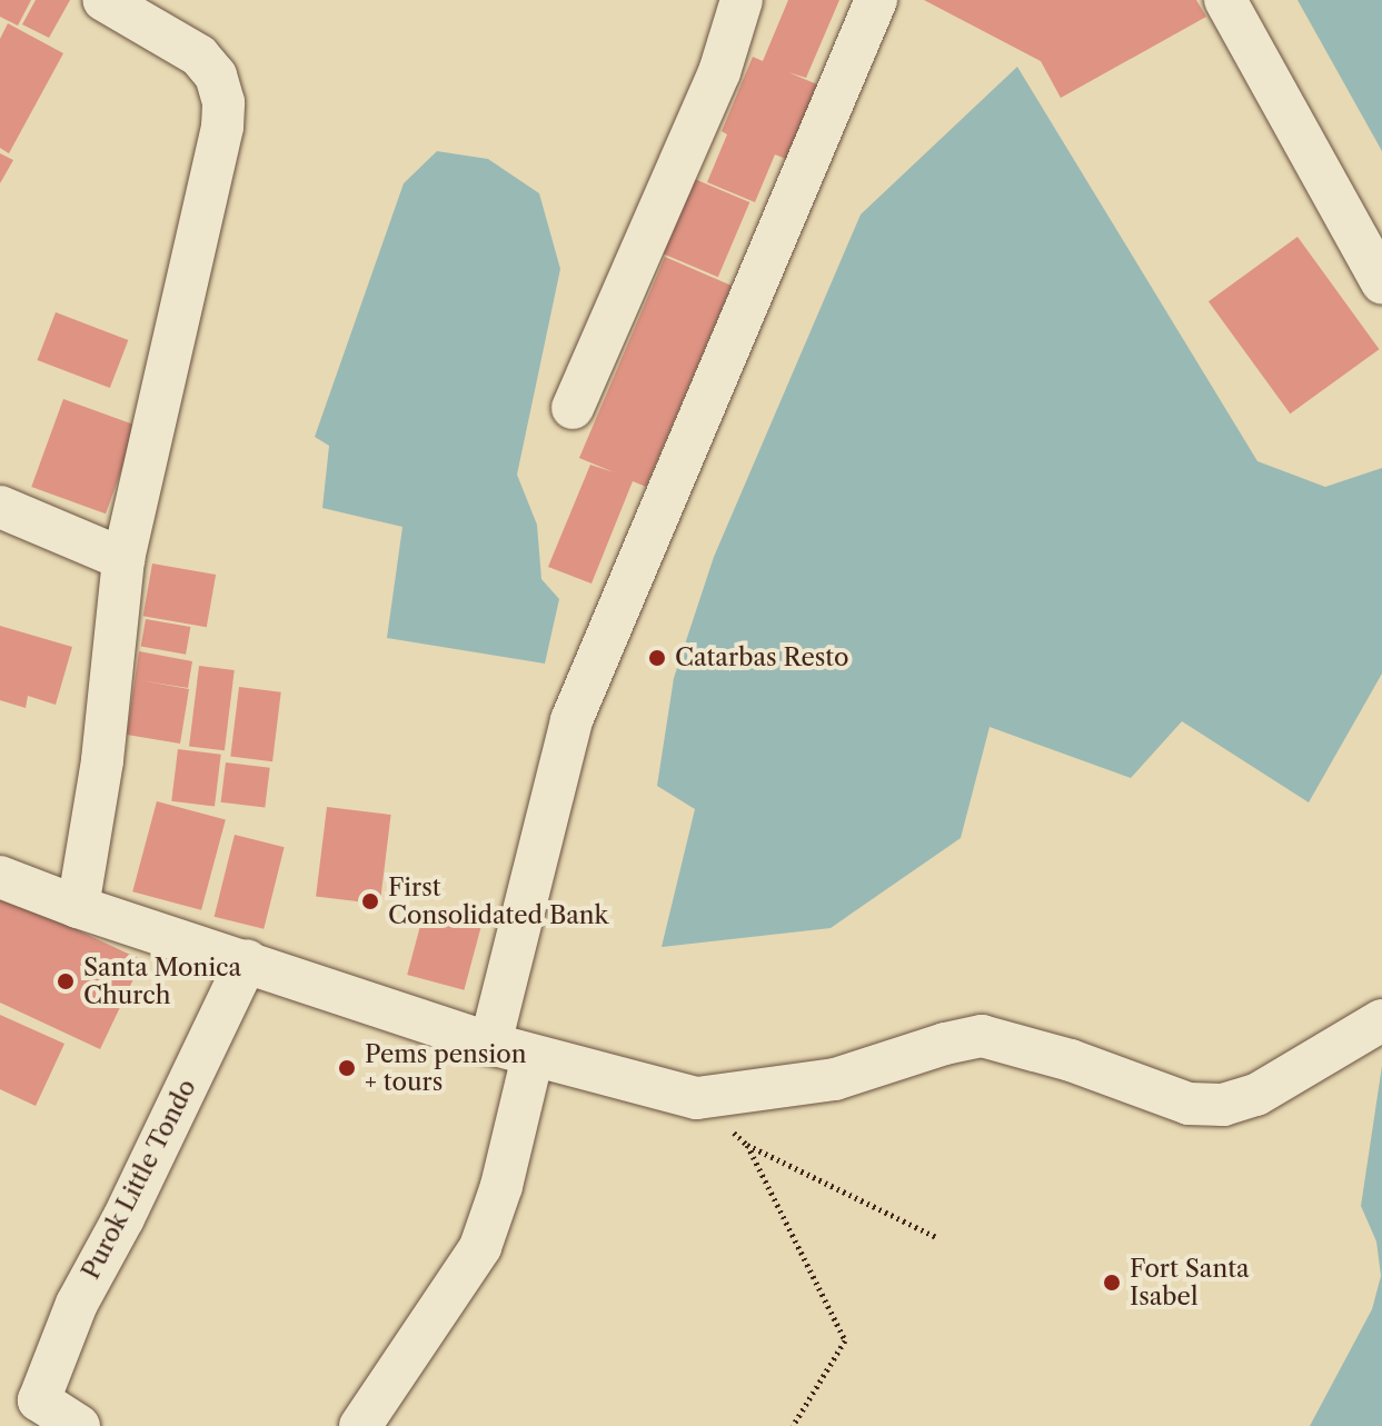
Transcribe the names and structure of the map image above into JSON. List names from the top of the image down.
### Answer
{
  "streets": {
    "street": ["Purok Little Tondo"]
  },
  "places": [
    "Catarbas Resto",
    "First Consolidated Bank",
    "Santa Monica Church",
    "Pems pension + tours",
    "Fort Santa Isabel"
  ]
}
